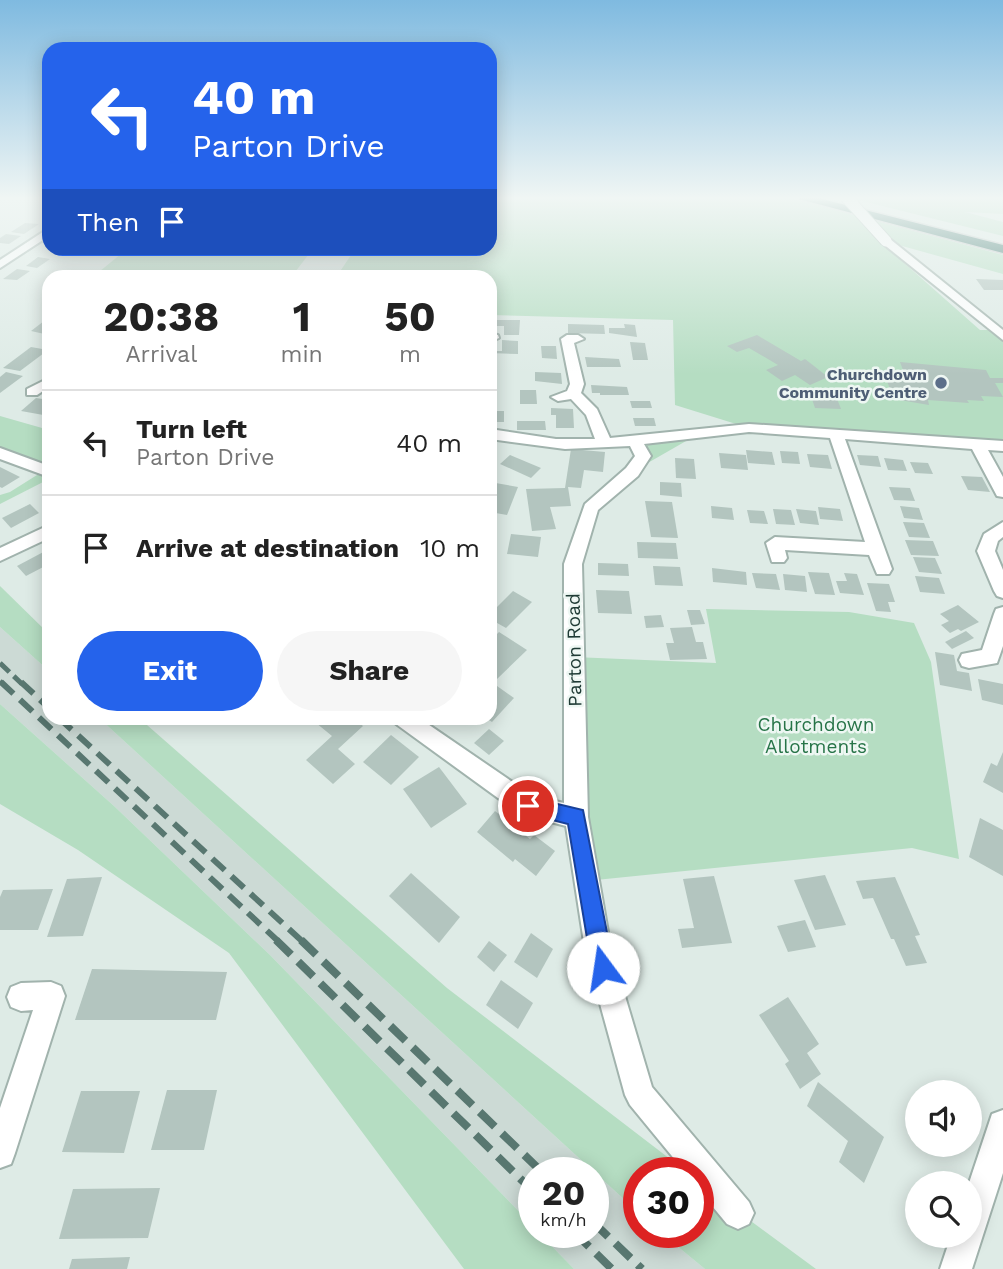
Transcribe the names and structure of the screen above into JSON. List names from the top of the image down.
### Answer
{
  "streets": {
    "street": ["Parton Road"]
  },
  "parks": ["Churchdown Allotments"],
  "places": ["Churchdown Community Centre"],
  "page": {
    "turn": ["40 m", "Parton Drive"],
    "then": "Then",
    "eta": [
      "20:38",
      "Arrival",
      "1",
      "min",
      "50",
      "m"
    ],
    "list": [
      {
        "name": "Turn left",
        "note": "Parton Drive",
        "value": "40 m"
      },
      {
        "name": "Arrive at destination",
        "value": "10 m"
      }
    ],
    "buttons": ["Exit", "Share"],
    "speed": "20 km/h",
    "limit": "30"
  }
}
